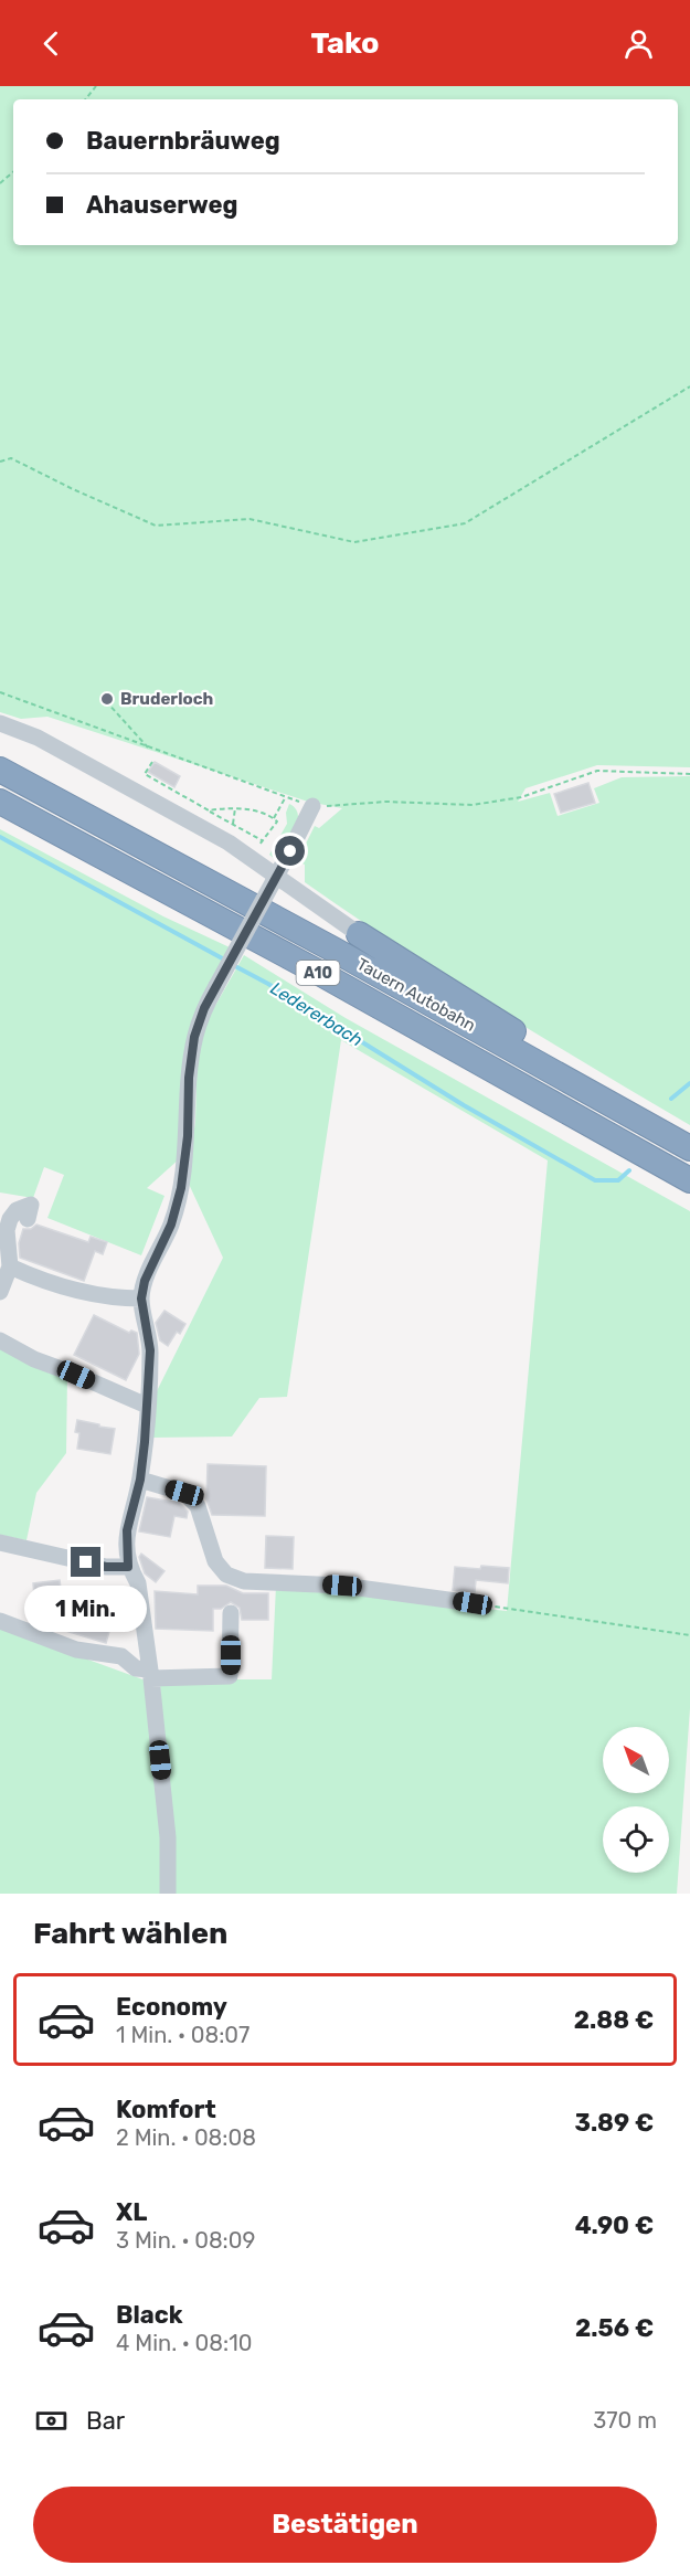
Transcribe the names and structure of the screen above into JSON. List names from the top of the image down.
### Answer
{
  "streets": {
    "highway": ["A10", "Tauern Autobahn"]
  },
  "water": ["Ledererbach"],
  "places": ["Bruderloch"],
  "north": "top left",
  "page": {
    "header": "Tako",
    "banner": ["Bauernbräuweg", "Ahauserweg"],
    "bubble": "1 Min.",
    "heading": "Fahrt wählen",
    "list": [
      {
        "name": "Economy",
        "note": "1 Min. · 08:07",
        "value": "2.88 €"
      },
      {
        "name": "Komfort",
        "note": "2 Min. · 08:08",
        "value": "3.89 €"
      },
      {
        "name": "XL",
        "note": "3 Min. · 08:09",
        "value": "4.90 €"
      },
      {
        "name": "Black",
        "note": "4 Min. · 08:10",
        "value": "2.56 €"
      }
    ],
    "pay": ["Bar", "370 m"],
    "buttons": "Bestätigen"
  }
}
